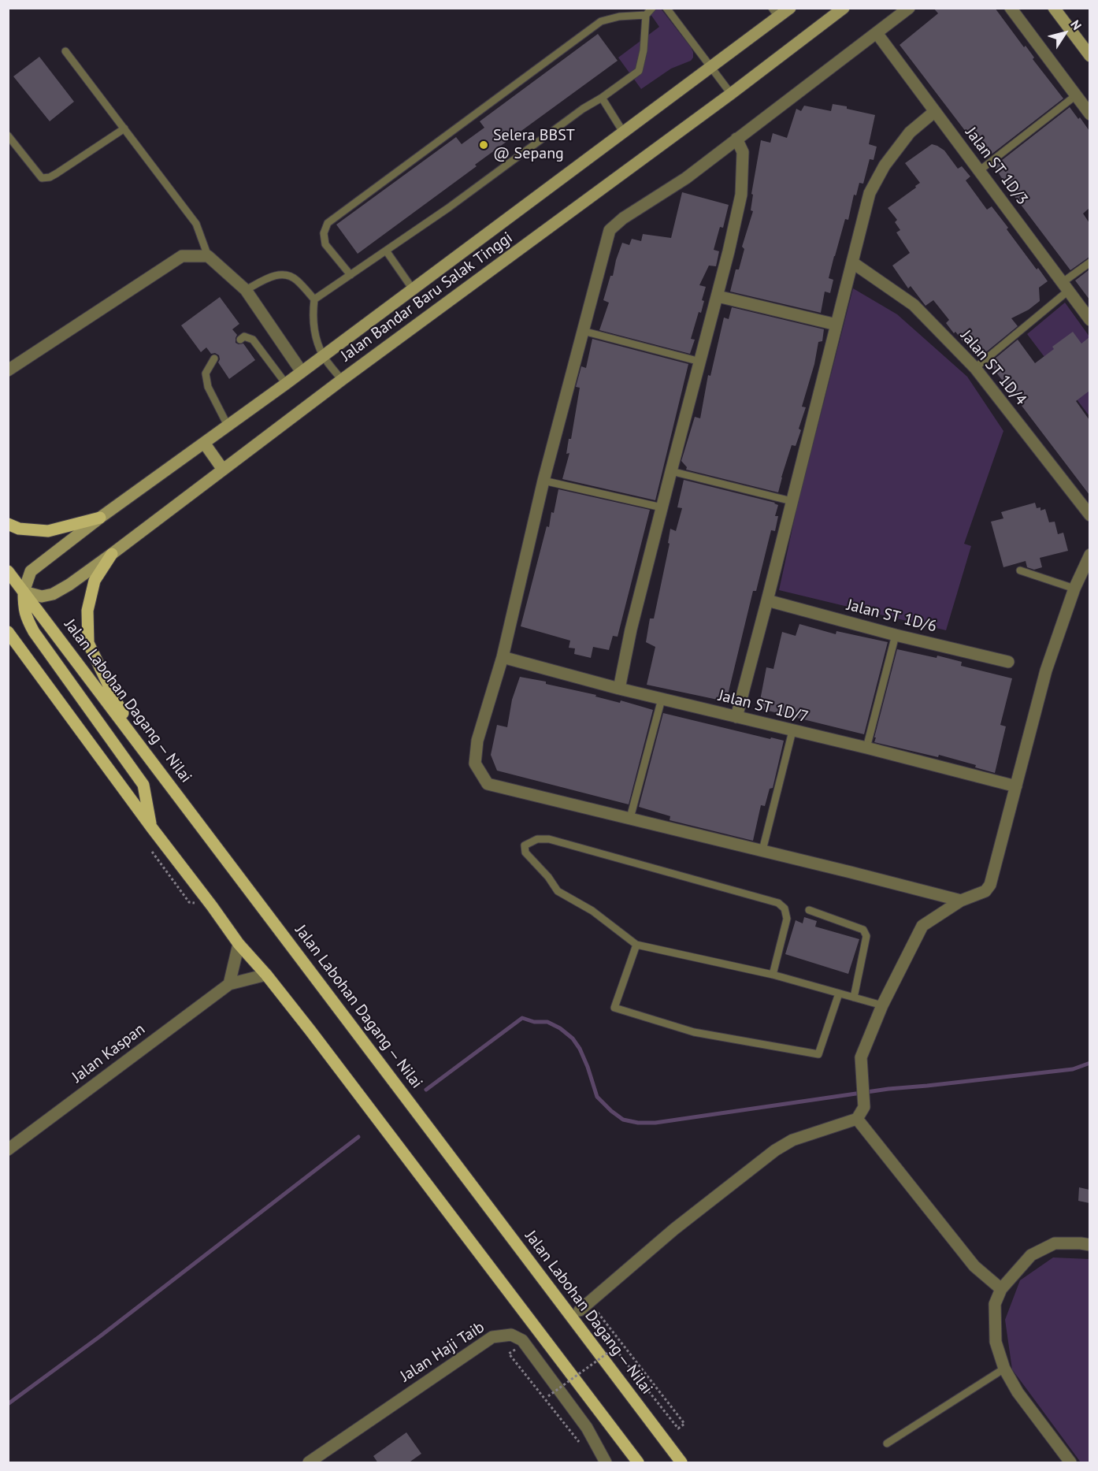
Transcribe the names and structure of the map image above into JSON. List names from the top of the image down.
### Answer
{
  "streets": {
    "main road": ["Jalan Bandar Baru Salak Tinggi", "Jalan Labohan Dagang ‒ Nilai"],
    "street": [
      "Jalan ST 1D/3",
      "Jalan ST 1D/4",
      "Jalan ST 1D/6",
      "Jalan ST 1D/7",
      "Jalan Kaspan",
      "Jalan Haji Taib"
    ]
  },
  "crossings": [
    ["Jalan Bandar Baru Salak Tinggi", "Jalan Labohan Dagang ‒ Nilai"]
  ],
  "places": ["Selera BBST @ Sepang"],
  "north": "top right"
}
